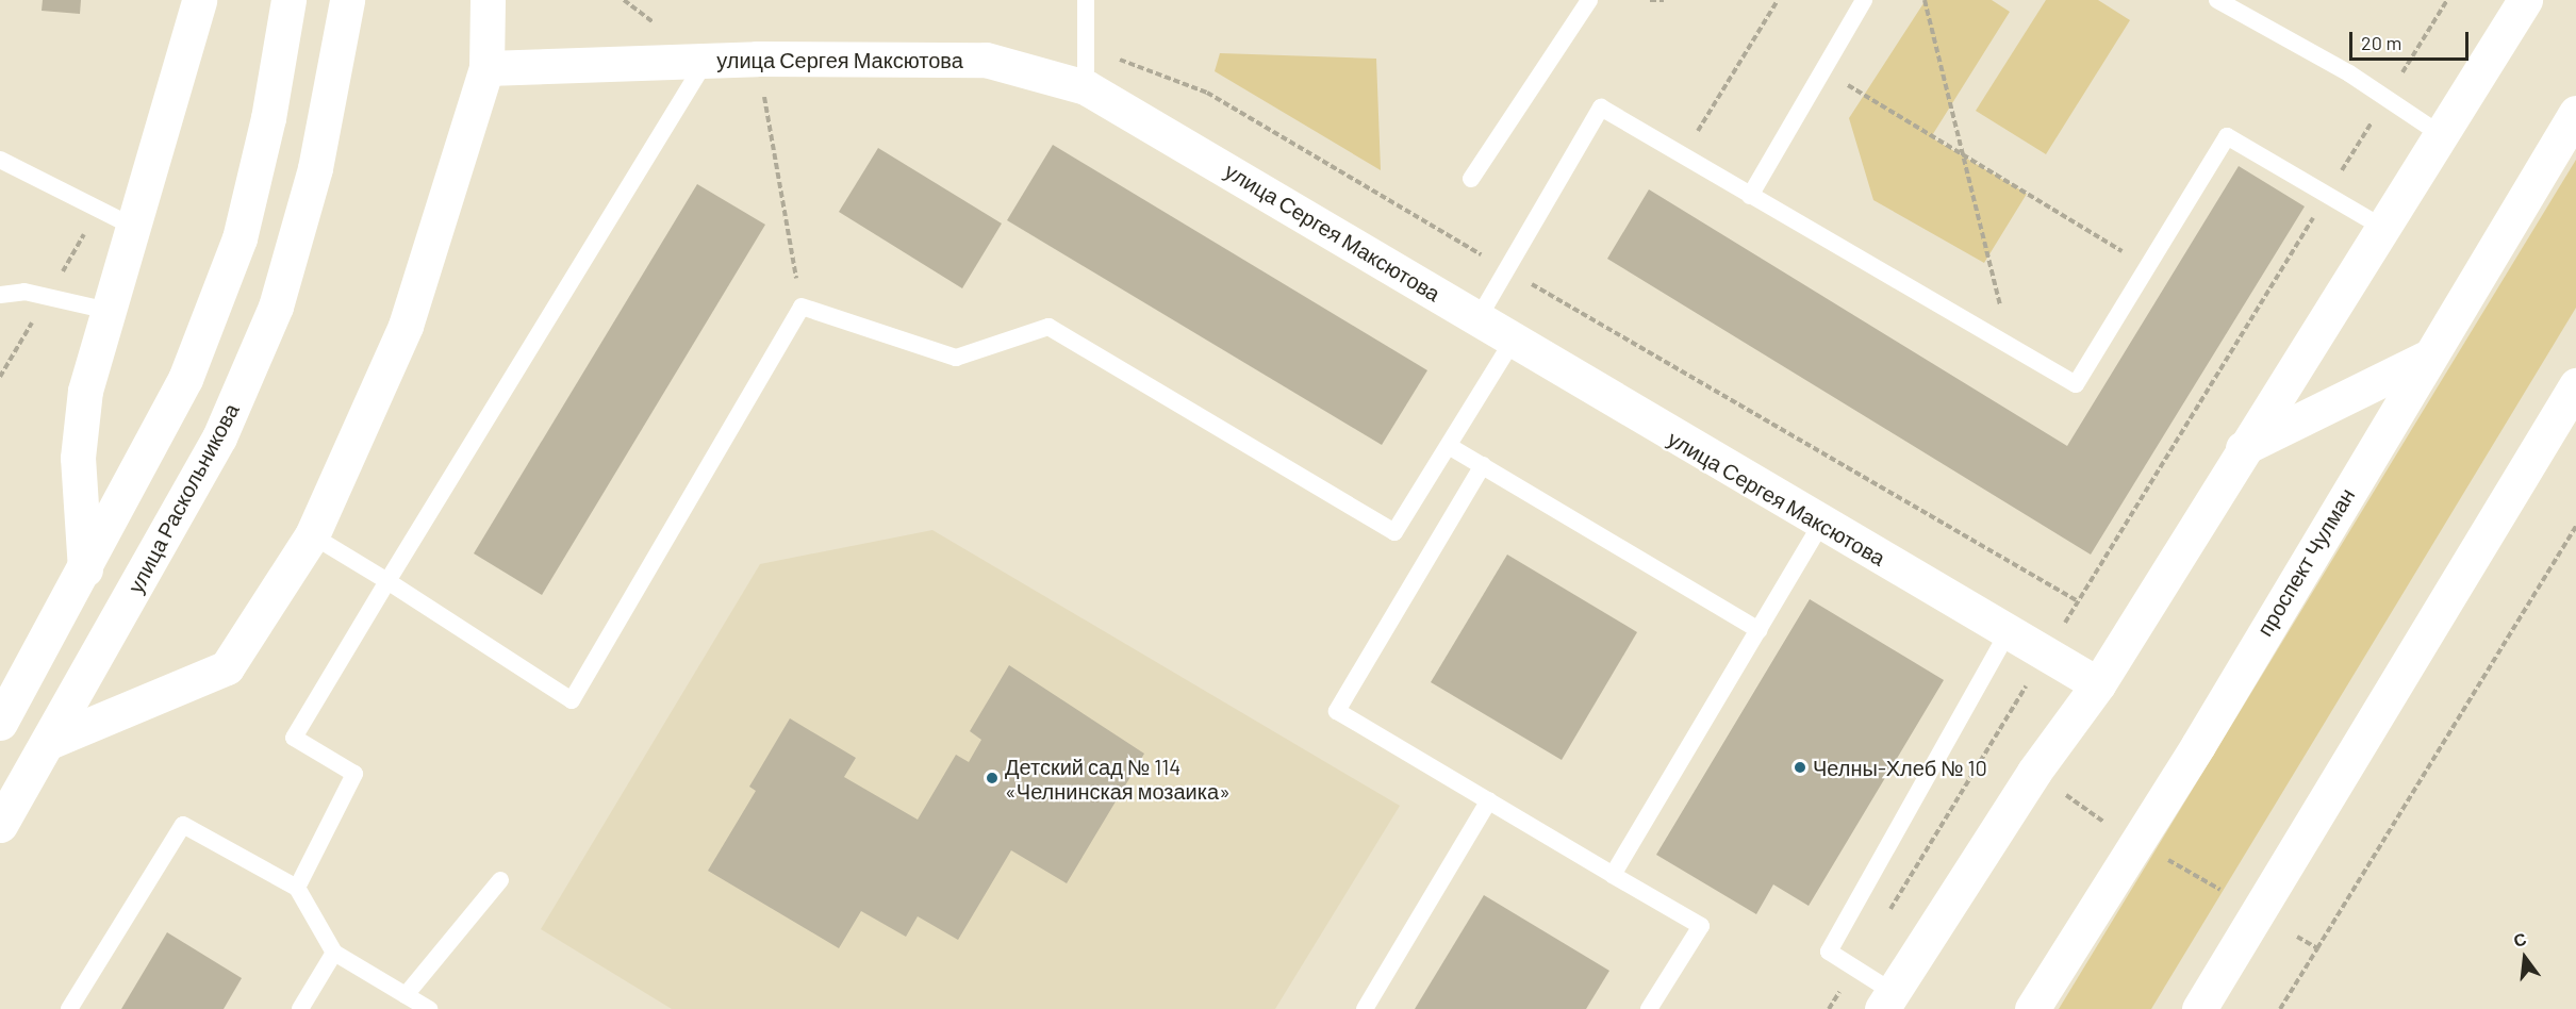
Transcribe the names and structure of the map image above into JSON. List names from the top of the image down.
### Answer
{
  "streets": {
    "street": ["улица Сергея Максютова", "улица Раскольникова", "проспект Чулман"]
  },
  "places": ["Челны-Хлеб № 10", "Детский сад № 114 «Челнинская мозаика»"],
  "scale_bar": "20 m",
  "north": "top"
}
